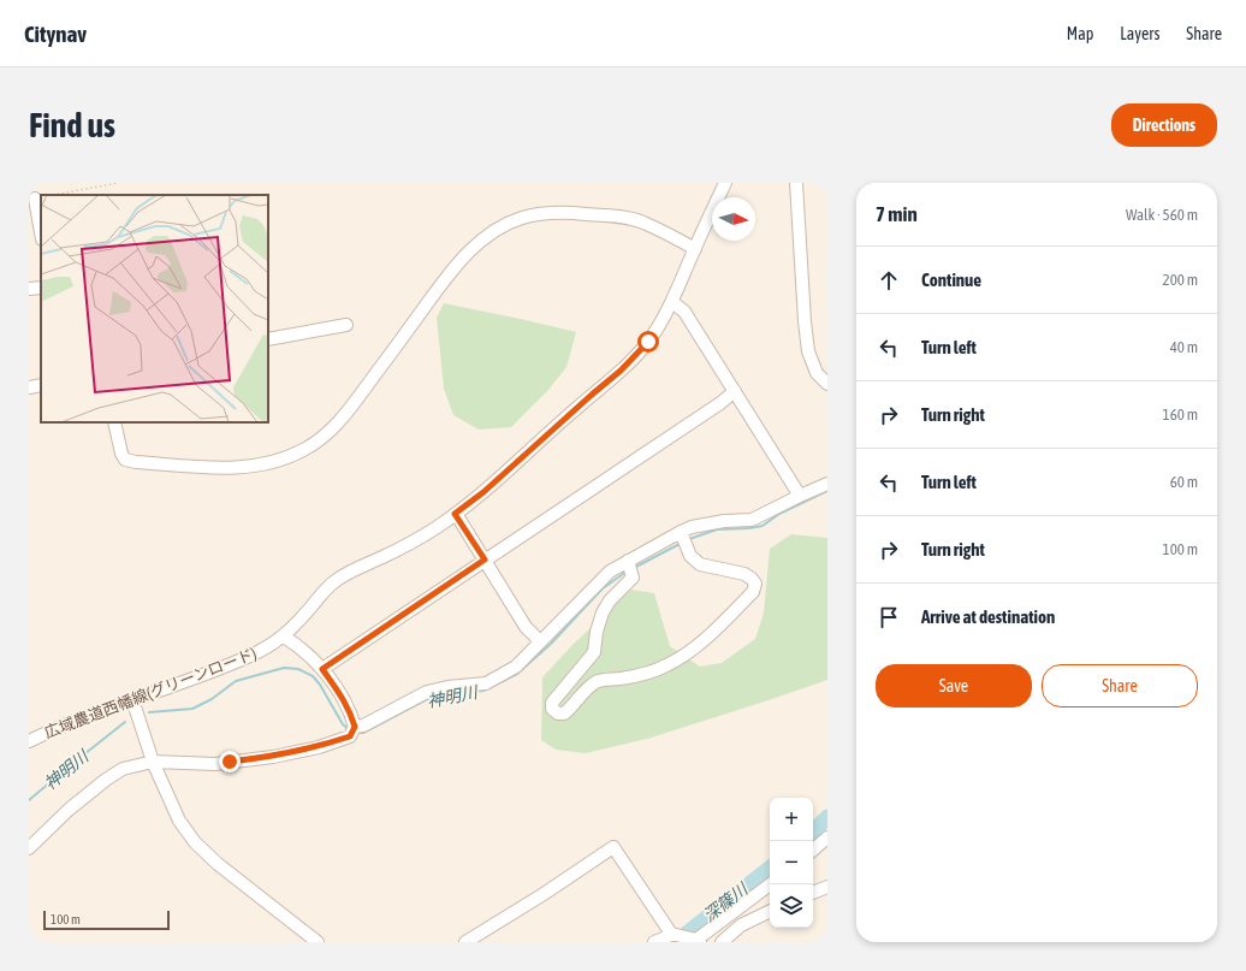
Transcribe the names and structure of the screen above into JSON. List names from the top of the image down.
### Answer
{
  "streets": {
    "street": ["広域農道西幡線(グリーンロード)"]
  },
  "water": ["神明川", "深篠川"],
  "scale_bar": "100 m",
  "north": "right",
  "page": {
    "header": "Citynav",
    "nav": ["Map", "Layers", "Share"],
    "buttons": [
      "Directions",
      ["Save", "Share"]
    ],
    "title": "Find us",
    "heading": ["7 min", "Walk · 560 m"],
    "list": [
      ["Continue", "200 m"],
      ["Turn left", "40 m"],
      ["Turn right", "160 m"],
      ["Turn left", "60 m"],
      ["Turn right", "100 m"],
      "Arrive at destination"
    ],
    "map_buttons": ["+", "−"],
    "scale": "100 m"
  }
}
